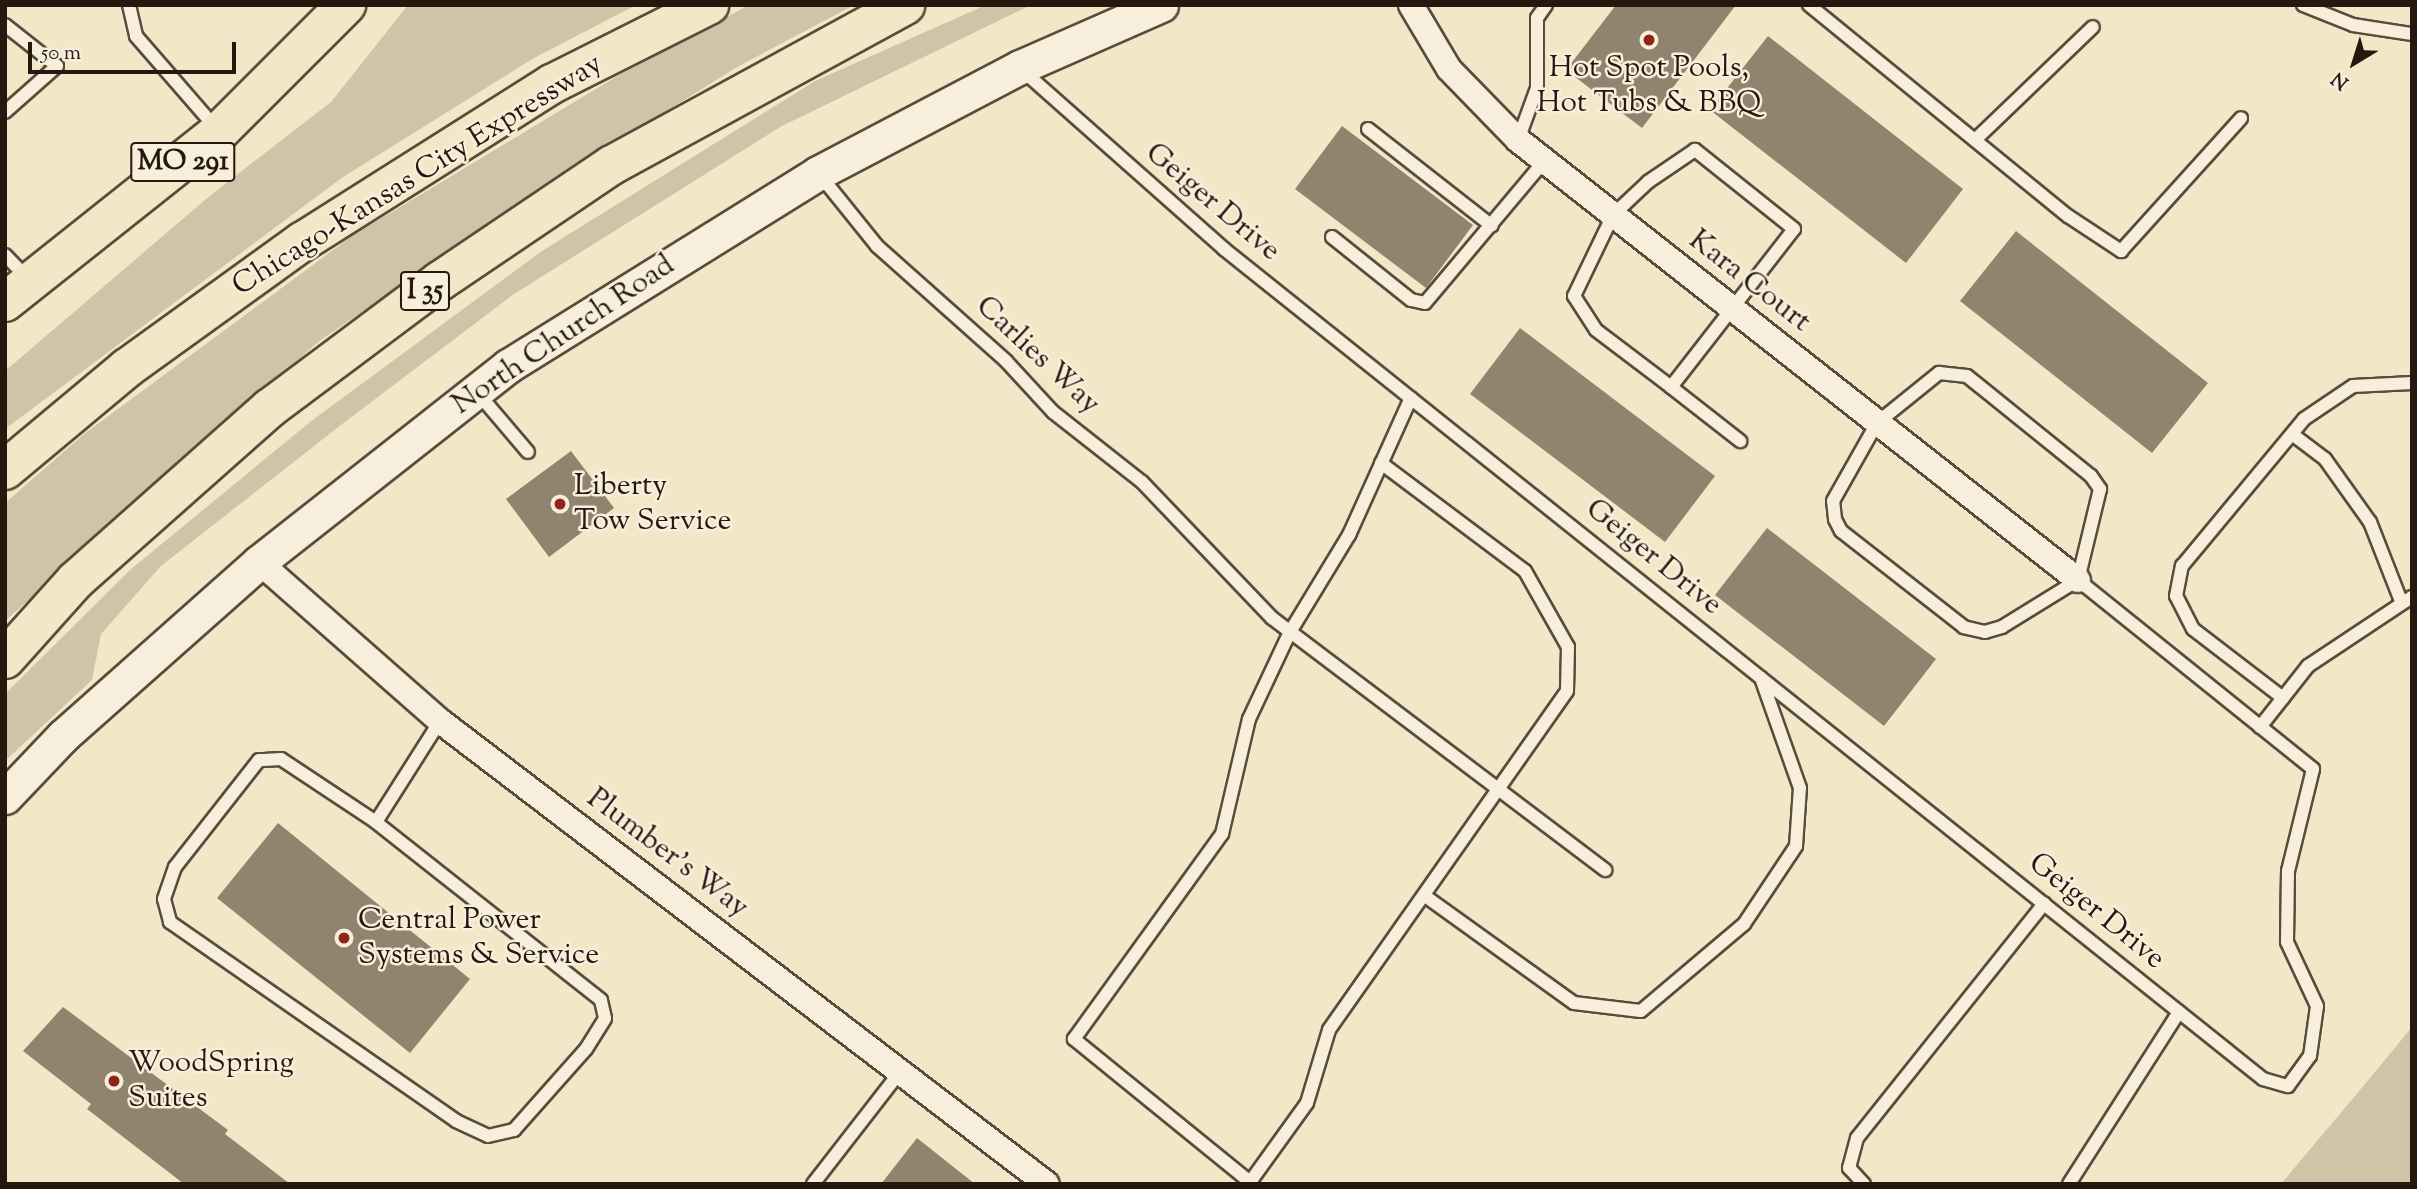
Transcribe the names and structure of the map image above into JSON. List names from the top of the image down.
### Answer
{
  "streets": {
    "main road": [
      "MO 291",
      "Chicago-Kansas City Expressway",
      "I 35",
      "North Church Road"
    ],
    "street": ["Kara Court", "Plumber's Way"],
    "lane": ["Geiger Drive", "Carlies Way"]
  },
  "crossings": [
    ["Geiger Drive", "North Church Road"],
    ["North Church Road", "Carlies Way"],
    ["North Church Road", "Plumber's Way"]
  ],
  "places": [
    "Hot Spot Pools, Hot Tubs & BBQ",
    "Liberty Tow Service",
    "Central Power Systems & Service",
    "WoodSpring Suites"
  ],
  "scale_bar": "50 m",
  "north": "bottom left"
}
